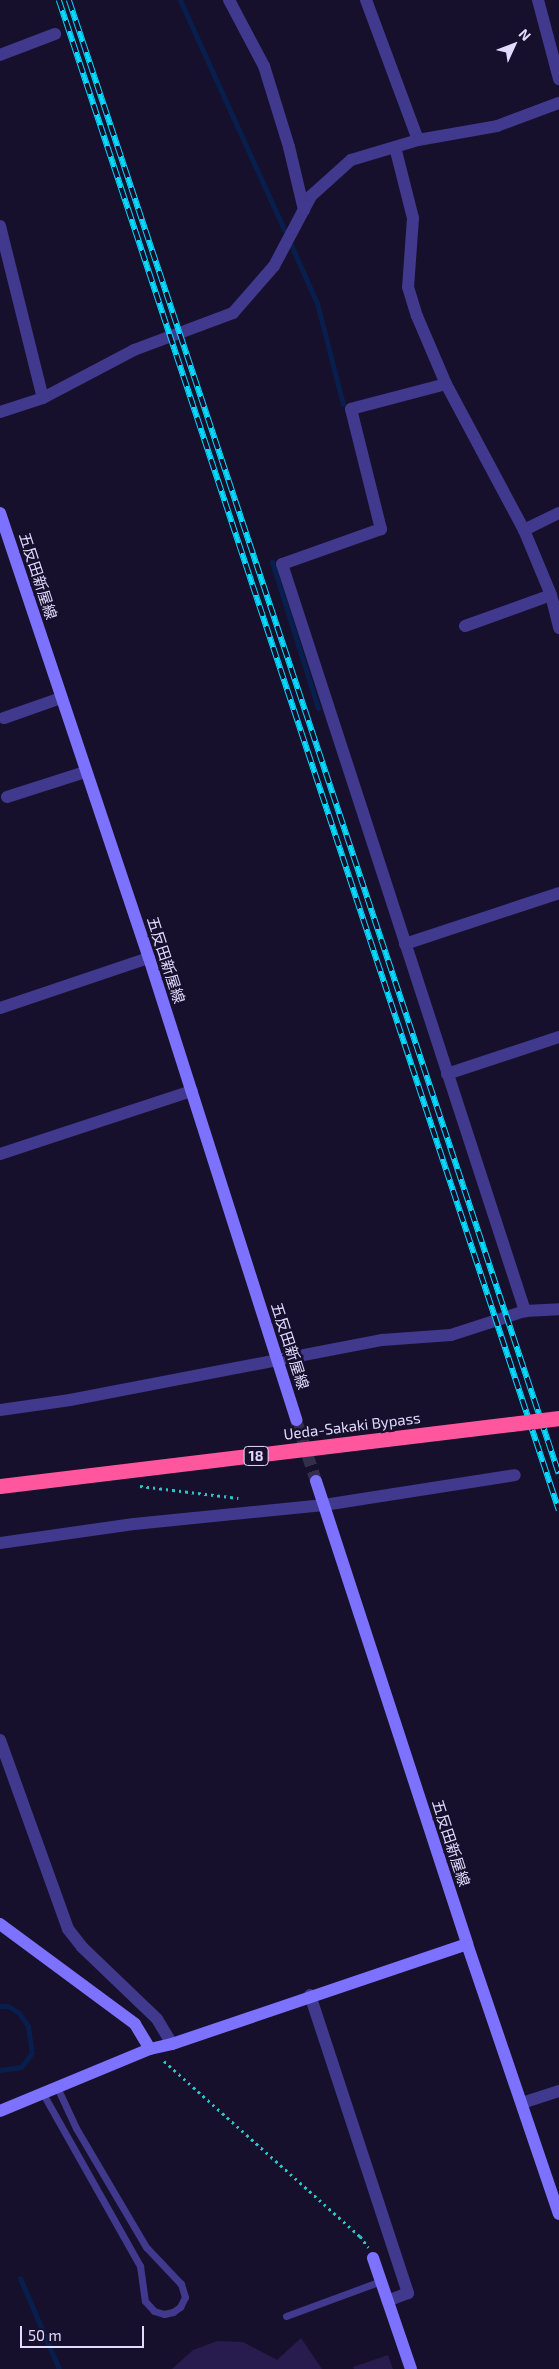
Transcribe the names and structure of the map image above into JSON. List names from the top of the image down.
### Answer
{
  "streets": {
    "highway": ["Ueda-Sakaki Bypass", "18"],
    "street": ["五反田新屋線"]
  },
  "scale_bar": "50 m",
  "north": "top right"
}
